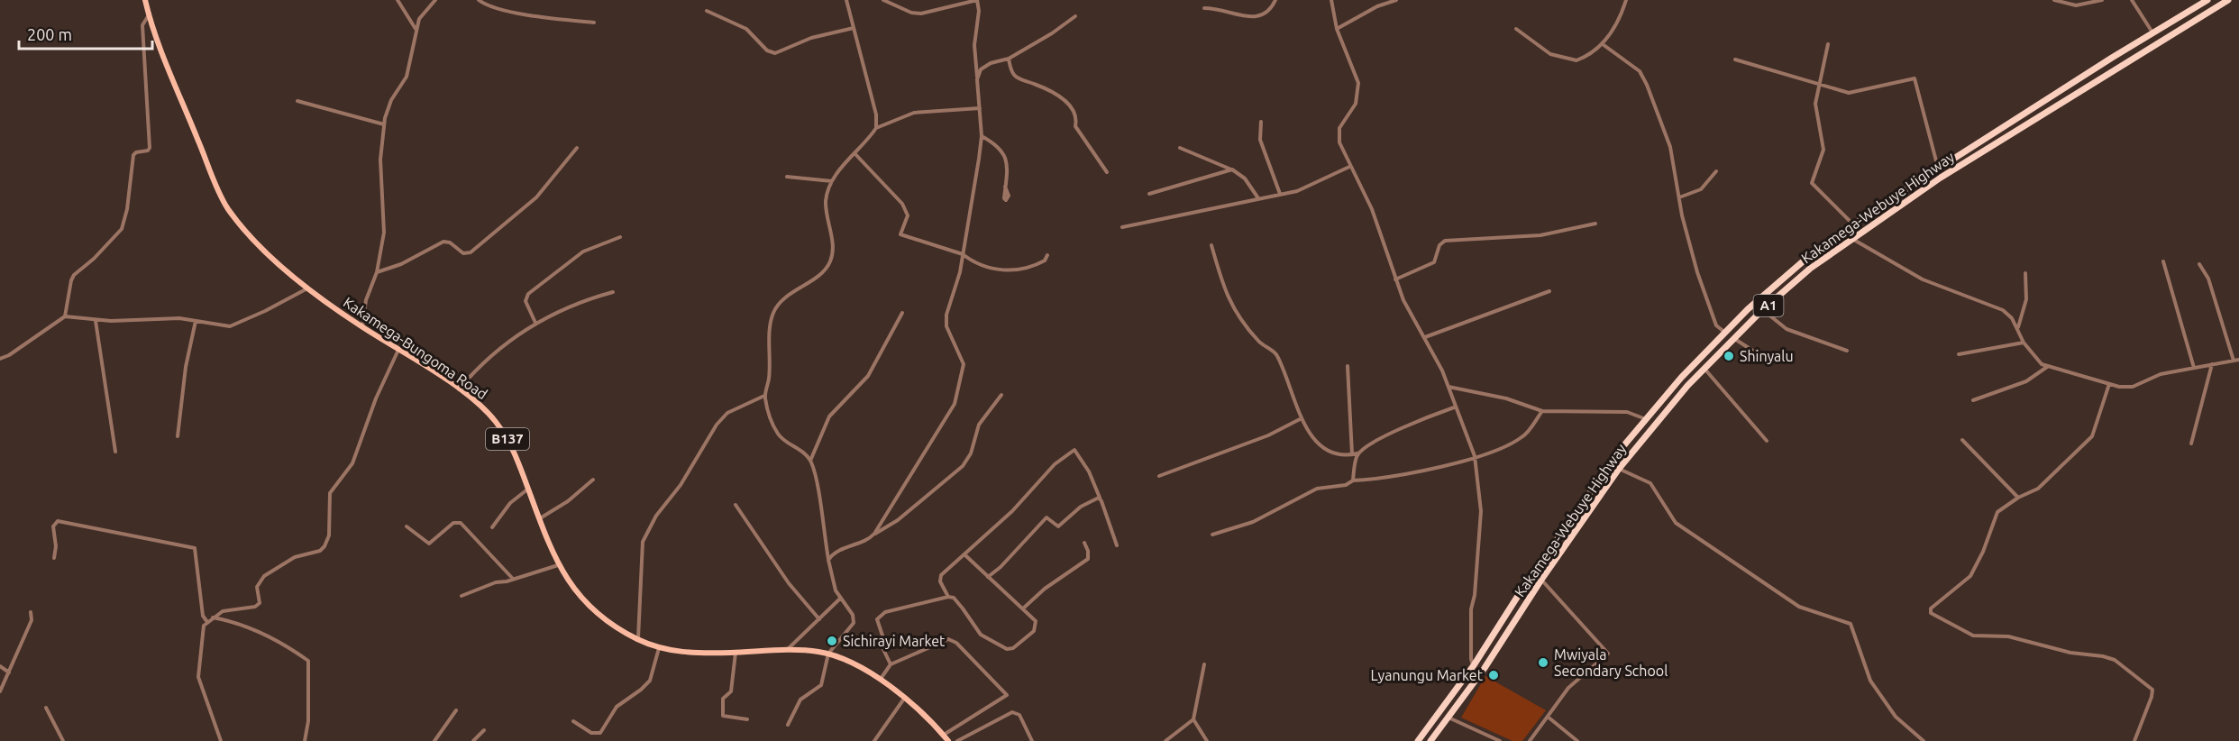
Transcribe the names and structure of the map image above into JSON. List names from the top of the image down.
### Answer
{
  "streets": {
    "highway": ["Kakamega-Webuye Highway", "A1"],
    "main road": ["Kakamega-Bungoma Road", "B137"]
  },
  "places": [
    "Shinyalu",
    "Sichirayi Market",
    "Mwiyala Secondary School",
    "Lyanungu Market"
  ],
  "scale_bar": "200 m"
}
